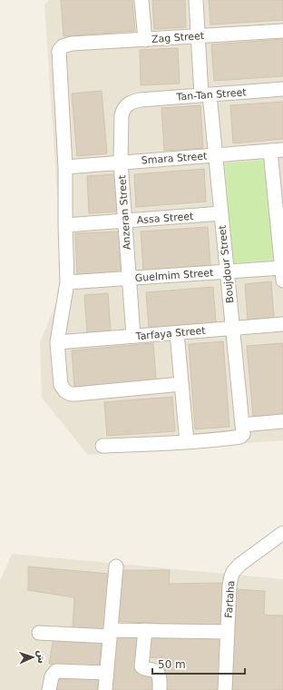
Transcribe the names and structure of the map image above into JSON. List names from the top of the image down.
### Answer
{
  "streets": {
    "street": [
      "Zag Street",
      "Tan-Tan Street",
      "Smara Street",
      "Anzeran Street",
      "Assa Street",
      "Boujdour Street",
      "Guelmim Street",
      "Tarfaya Street",
      "Fartaha"
    ]
  },
  "crossings": [
    ["Zag Street", "Smara Street"],
    ["Zag Street", "Boujdour Street"],
    ["Tan-Tan Street", "Anzeran Street"],
    ["Tan-Tan Street", "Boujdour Street"],
    ["Smara Street", "Anzeran Street"],
    ["Smara Street", "Boujdour Street"],
    ["Anzeran Street", "Assa Street"],
    ["Anzeran Street", "Guelmim Street"],
    ["Anzeran Street", "Tarfaya Street"],
    ["Assa Street", "Boujdour Street"],
    ["Boujdour Street", "Guelmim Street"],
    ["Boujdour Street", "Tarfaya Street"]
  ],
  "scale_bar": "50 m",
  "north": "right"
}
